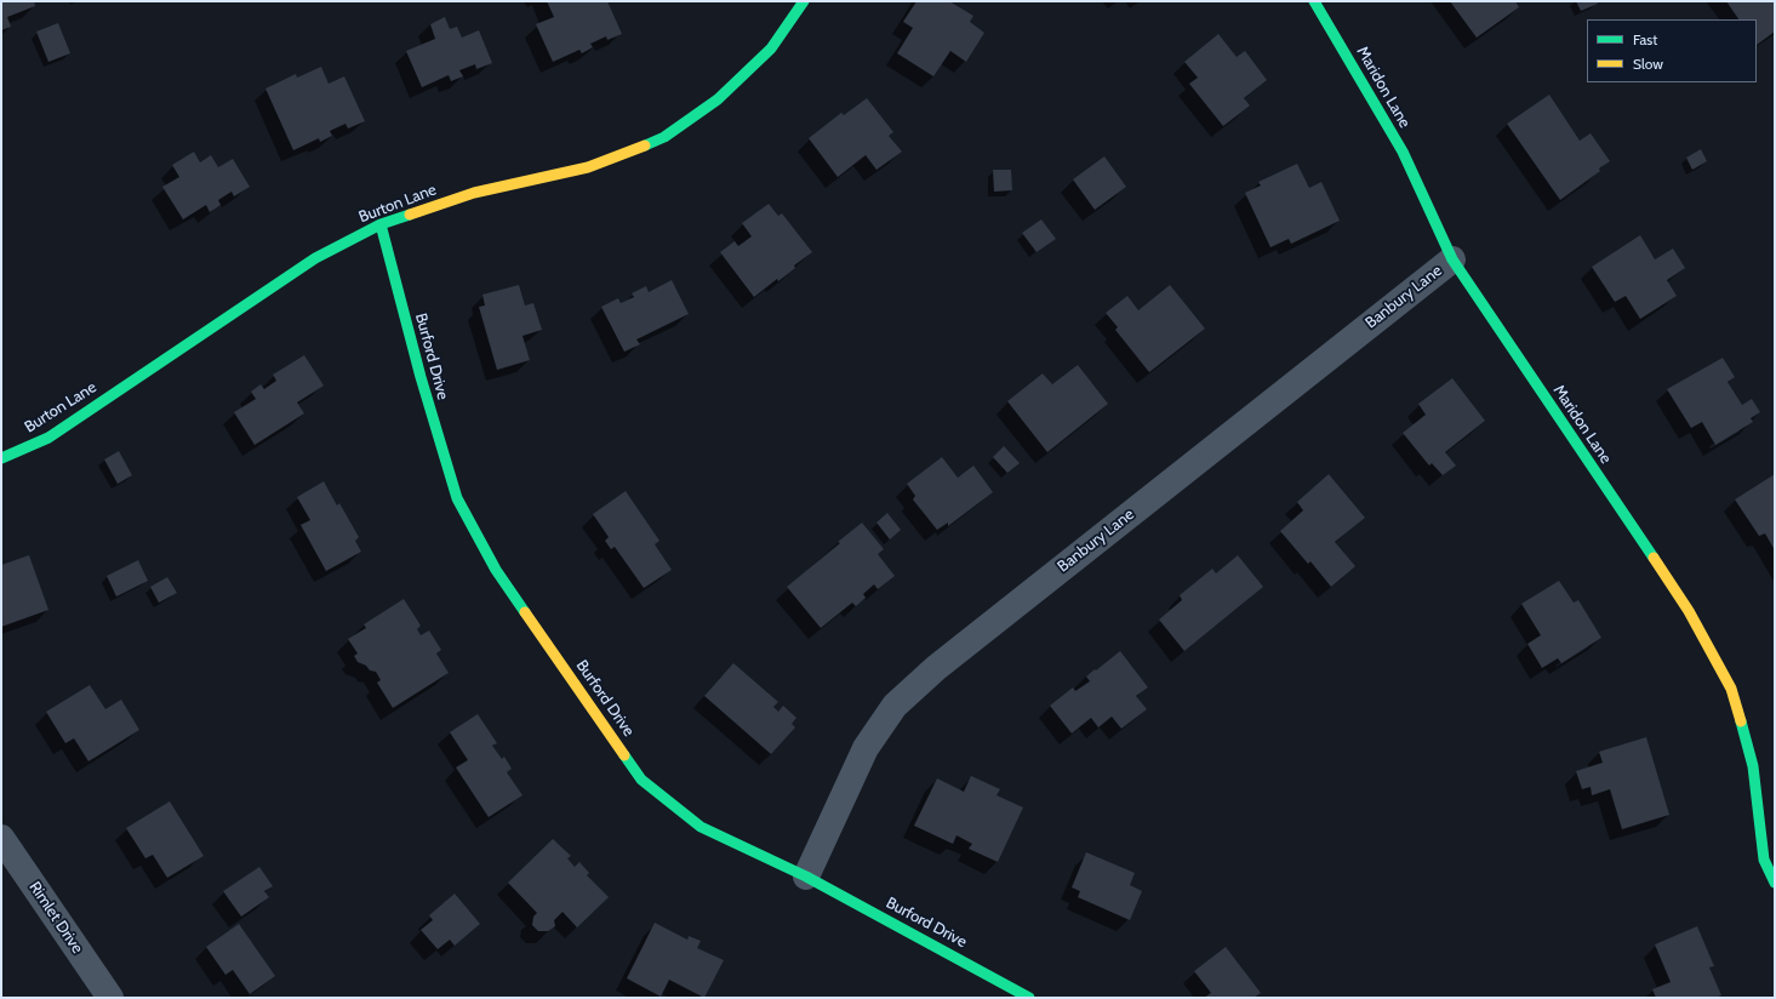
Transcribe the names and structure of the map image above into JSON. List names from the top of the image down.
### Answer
{
  "streets": {
    "street": [
      "Maridon Lane",
      "Burton Lane",
      "Banbury Lane",
      "Burford Drive",
      "Rimlet Drive"
    ]
  },
  "crossings": [
    ["Maridon Lane", "Banbury Lane"],
    ["Burton Lane", "Burford Drive"],
    ["Banbury Lane", "Burford Drive"]
  ],
  "legend": ["Fast", "Slow"]
}
